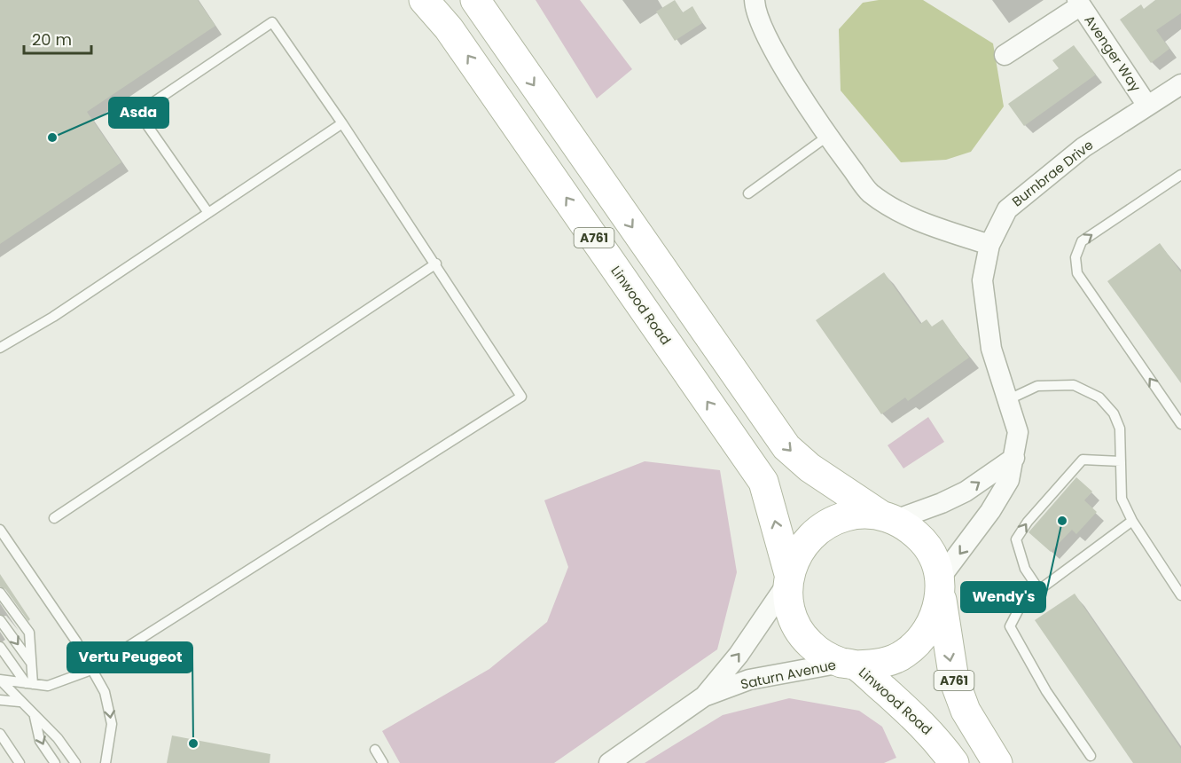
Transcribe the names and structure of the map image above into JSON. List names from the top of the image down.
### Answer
{
  "streets": {
    "main road": ["A761", "Linwood Road"],
    "street": ["Avenger Way", "Burnbrae Drive", "Saturn Avenue"]
  },
  "crossings": [
    ["Avenger Way", "Burnbrae Drive"],
    ["Burnbrae Drive", "A761"],
    ["Burnbrae Drive", "Linwood Road"],
    ["Burnbrae Drive", "Saturn Avenue"],
    ["A761", "Linwood Road"],
    ["A761", "Saturn Avenue"],
    ["Linwood Road", "Saturn Avenue"]
  ],
  "one_way": ["Saturn Avenue"],
  "places": ["Asda", "Wendy's", "Vertu Peugeot"],
  "scale_bar": "20 m"
}
